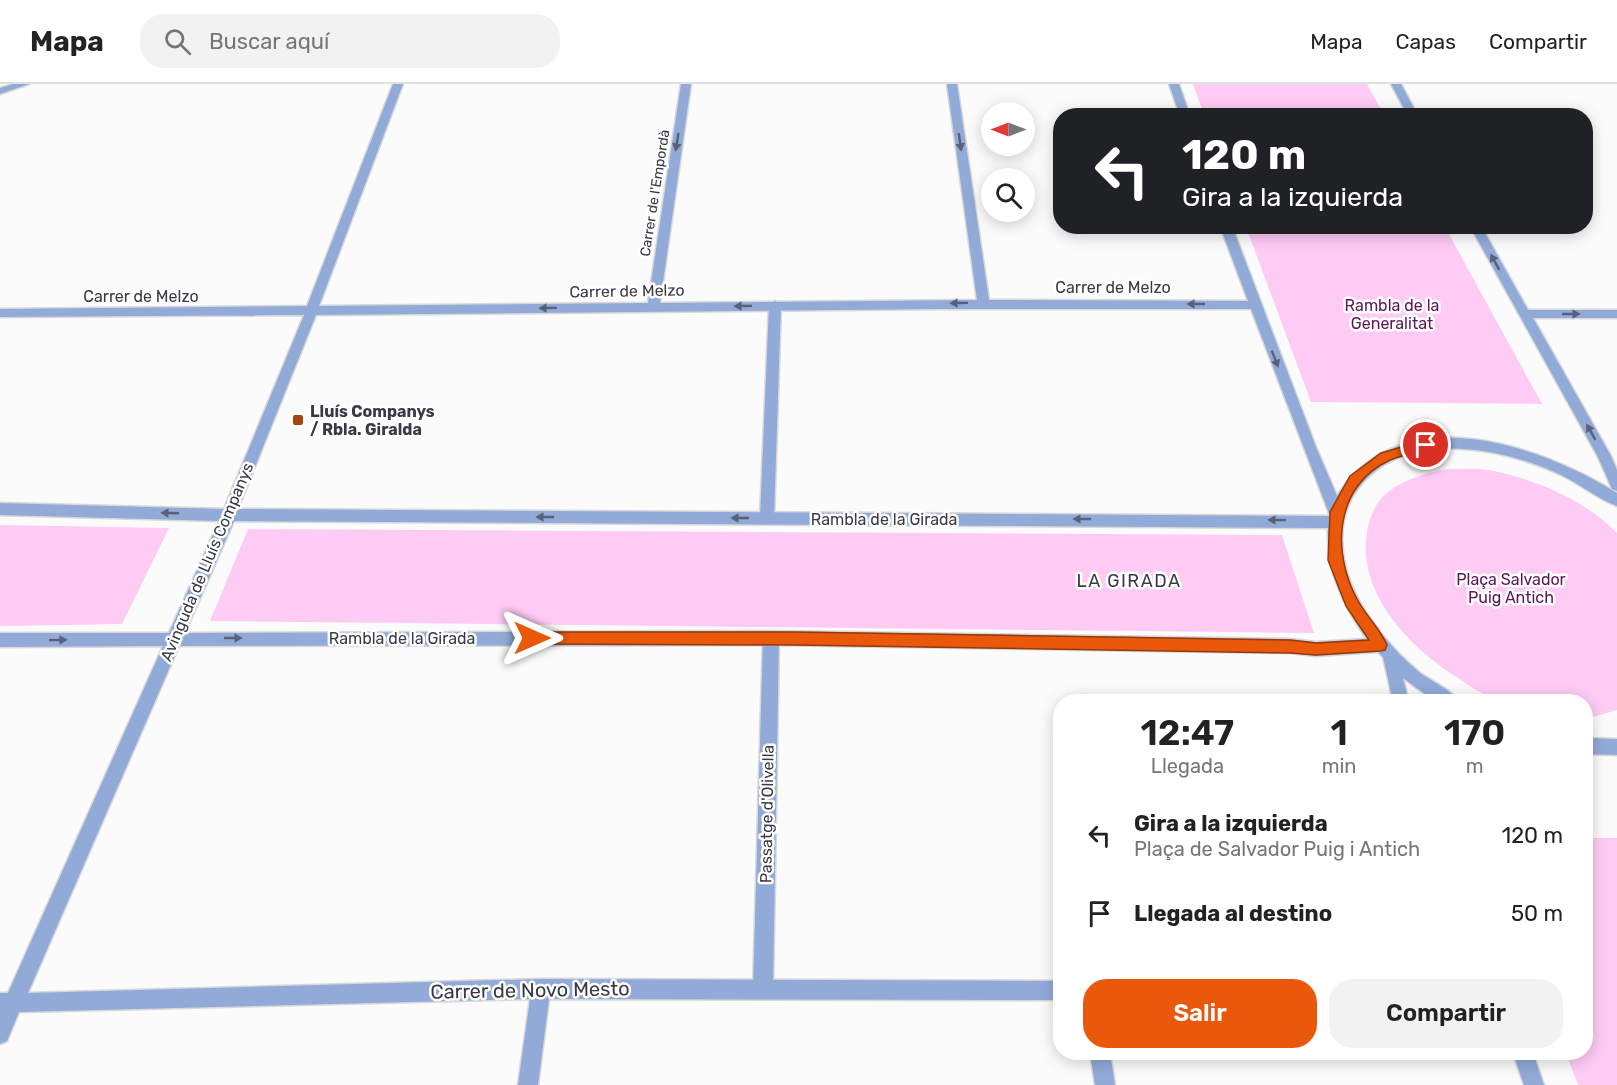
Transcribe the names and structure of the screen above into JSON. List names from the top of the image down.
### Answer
{
  "streets": {
    "street": [
      "Carrer de l'Empordà",
      "Carrer de Melzo",
      "Rambla de la Girada",
      "Avinguda de Lluís Companys",
      "Passatge d'Olivella",
      "Carrer de Novo Mesto"
    ]
  },
  "crossings": [
    ["Carrer de l'Empordà", "Carrer de Melzo"],
    ["Carrer de Melzo", "Avinguda de Lluís Companys"],
    ["Rambla de la Girada", "Avinguda de Lluís Companys"],
    ["Rambla de la Girada", "Passatge d'Olivella"],
    ["Avinguda de Lluís Companys", "Carrer de Novo Mesto"],
    ["Passatge d'Olivella", "Carrer de Novo Mesto"]
  ],
  "one_way": ["Carrer de l'Empordà", "Carrer de Melzo"],
  "districts": ["LA GIRADA"],
  "parks": ["Rambla de la Generalitat", "Plaça Salvador Puig Antich"],
  "places": {
    "transit": ["Lluís Companys / Rbla. Giralda"]
  },
  "north": "left",
  "page": {
    "header": "Mapa",
    "search": "Buscar aquí",
    "nav": ["Mapa", "Capas", "Compartir"],
    "turn": ["120 m", "Gira a la izquierda"],
    "eta": [
      "12:47",
      "Llegada",
      "1",
      "min",
      "170",
      "m"
    ],
    "list": [
      {
        "name": "Gira a la izquierda",
        "note": "Plaça de Salvador Puig i Antich",
        "value": "120 m"
      },
      {
        "name": "Llegada al destino",
        "value": "50 m"
      }
    ],
    "buttons": ["Salir", "Compartir"]
  }
}
